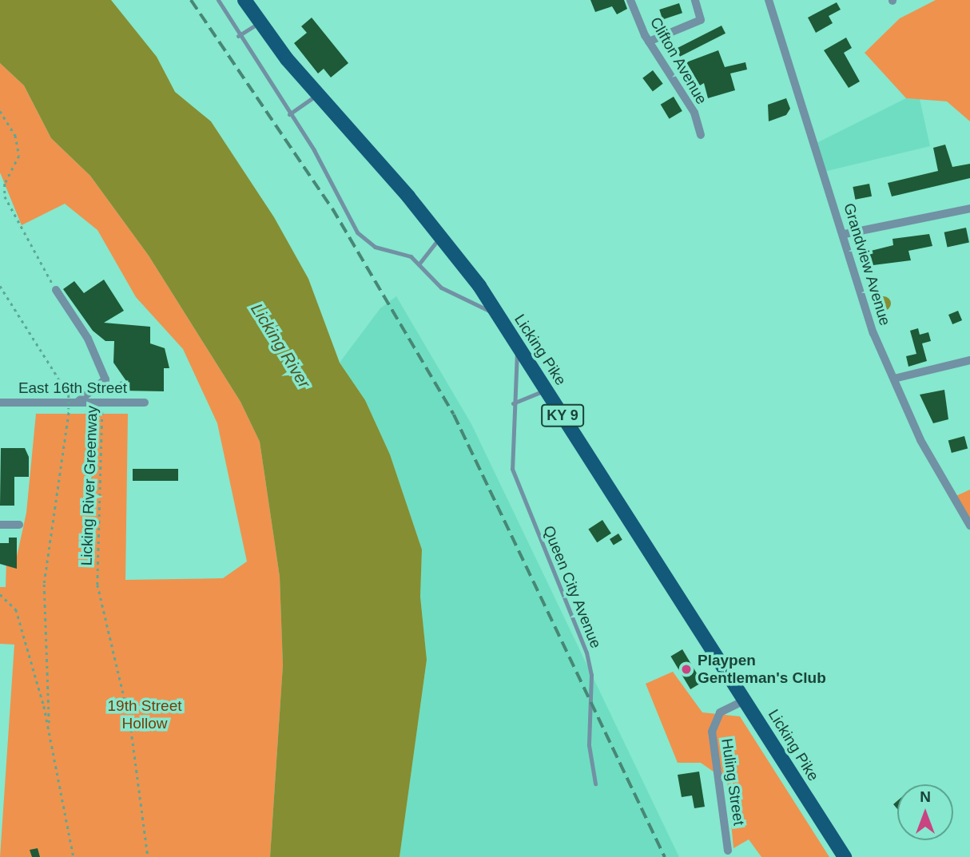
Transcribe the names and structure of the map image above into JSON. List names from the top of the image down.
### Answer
{
  "streets": {
    "main road": ["Licking Pike", "KY 9"],
    "street": [
      "Clifton Avenue",
      "Grandview Avenue",
      "East 16th Street",
      "Huling Street"
    ],
    "lane": ["Queen City Avenue"],
    "path": ["Licking River Greenway"]
  },
  "crossings": [
    ["Licking Pike", "Queen City Avenue"],
    ["Licking Pike", "Huling Street"],
    ["East 16th Street", "Licking River Greenway"]
  ],
  "water": ["Licking River"],
  "parks": ["19th Street Hollow"],
  "places": ["Playpen Gentleman's Club"],
  "north": "top"
}
